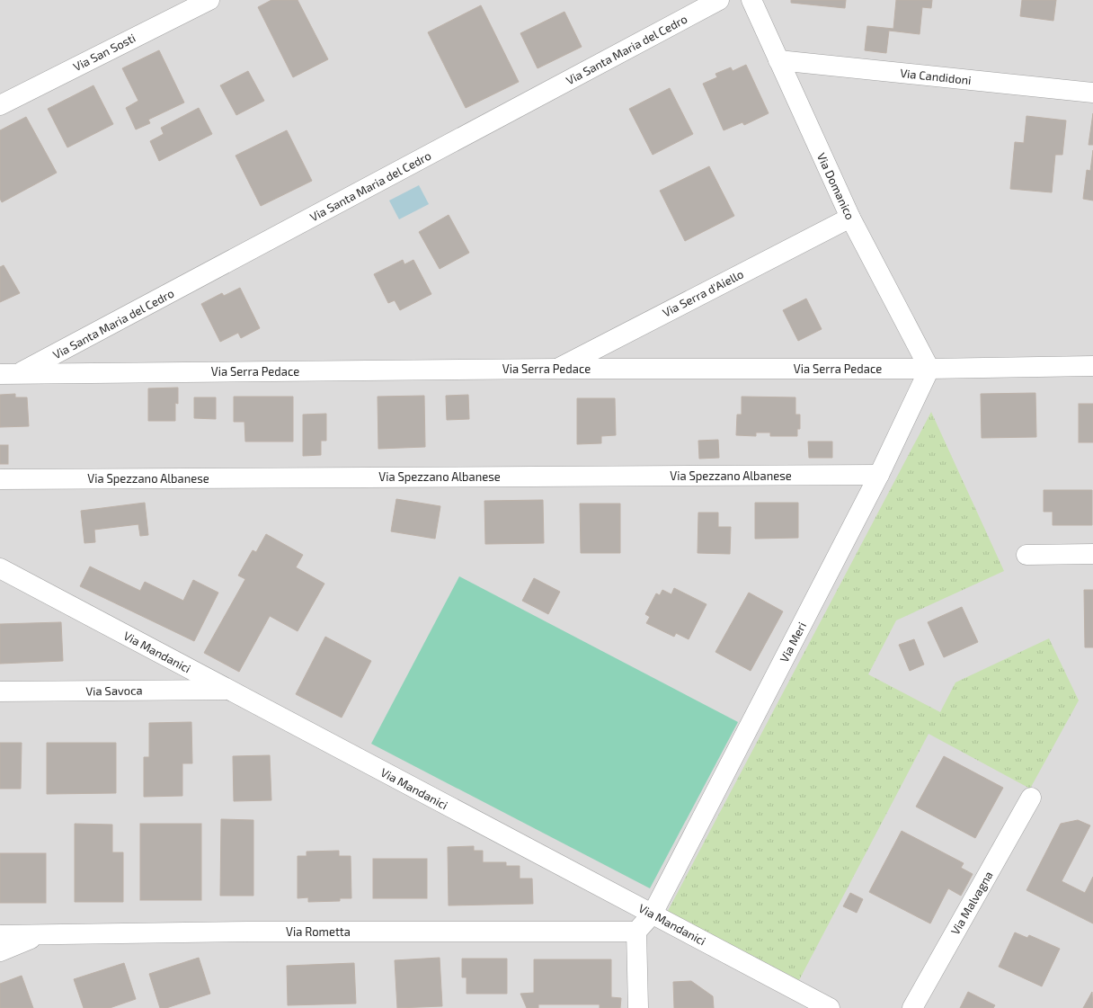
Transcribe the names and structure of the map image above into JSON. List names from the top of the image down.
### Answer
{
  "streets": {
    "street": [
      "Via Santa Maria del Cedro",
      "Via San Sosti",
      "Via Candidoni",
      "Via Domanico",
      "Via Serra d'Aiello",
      "Via Serra Pedace",
      "Via Spezzano Albanese",
      "Via Meri",
      "Via Mandanici",
      "Via Savoca",
      "Via Malvagna",
      "Via Rometta"
    ]
  },
  "crossings": [
    ["Via Santa Maria del Cedro", "Via Serra Pedace"],
    ["Via Candidoni", "Via Domanico"],
    ["Via Domanico", "Via Serra d'Aiello"],
    ["Via Domanico", "Via Serra Pedace"],
    ["Via Domanico", "Via Meri"],
    ["Via Serra d'Aiello", "Via Serra Pedace"],
    ["Via Serra Pedace", "Via Meri"],
    ["Via Spezzano Albanese", "Via Meri"],
    ["Via Meri", "Via Mandanici"],
    ["Via Meri", "Via Rometta"],
    ["Via Mandanici", "Via Savoca"]
  ]
}
